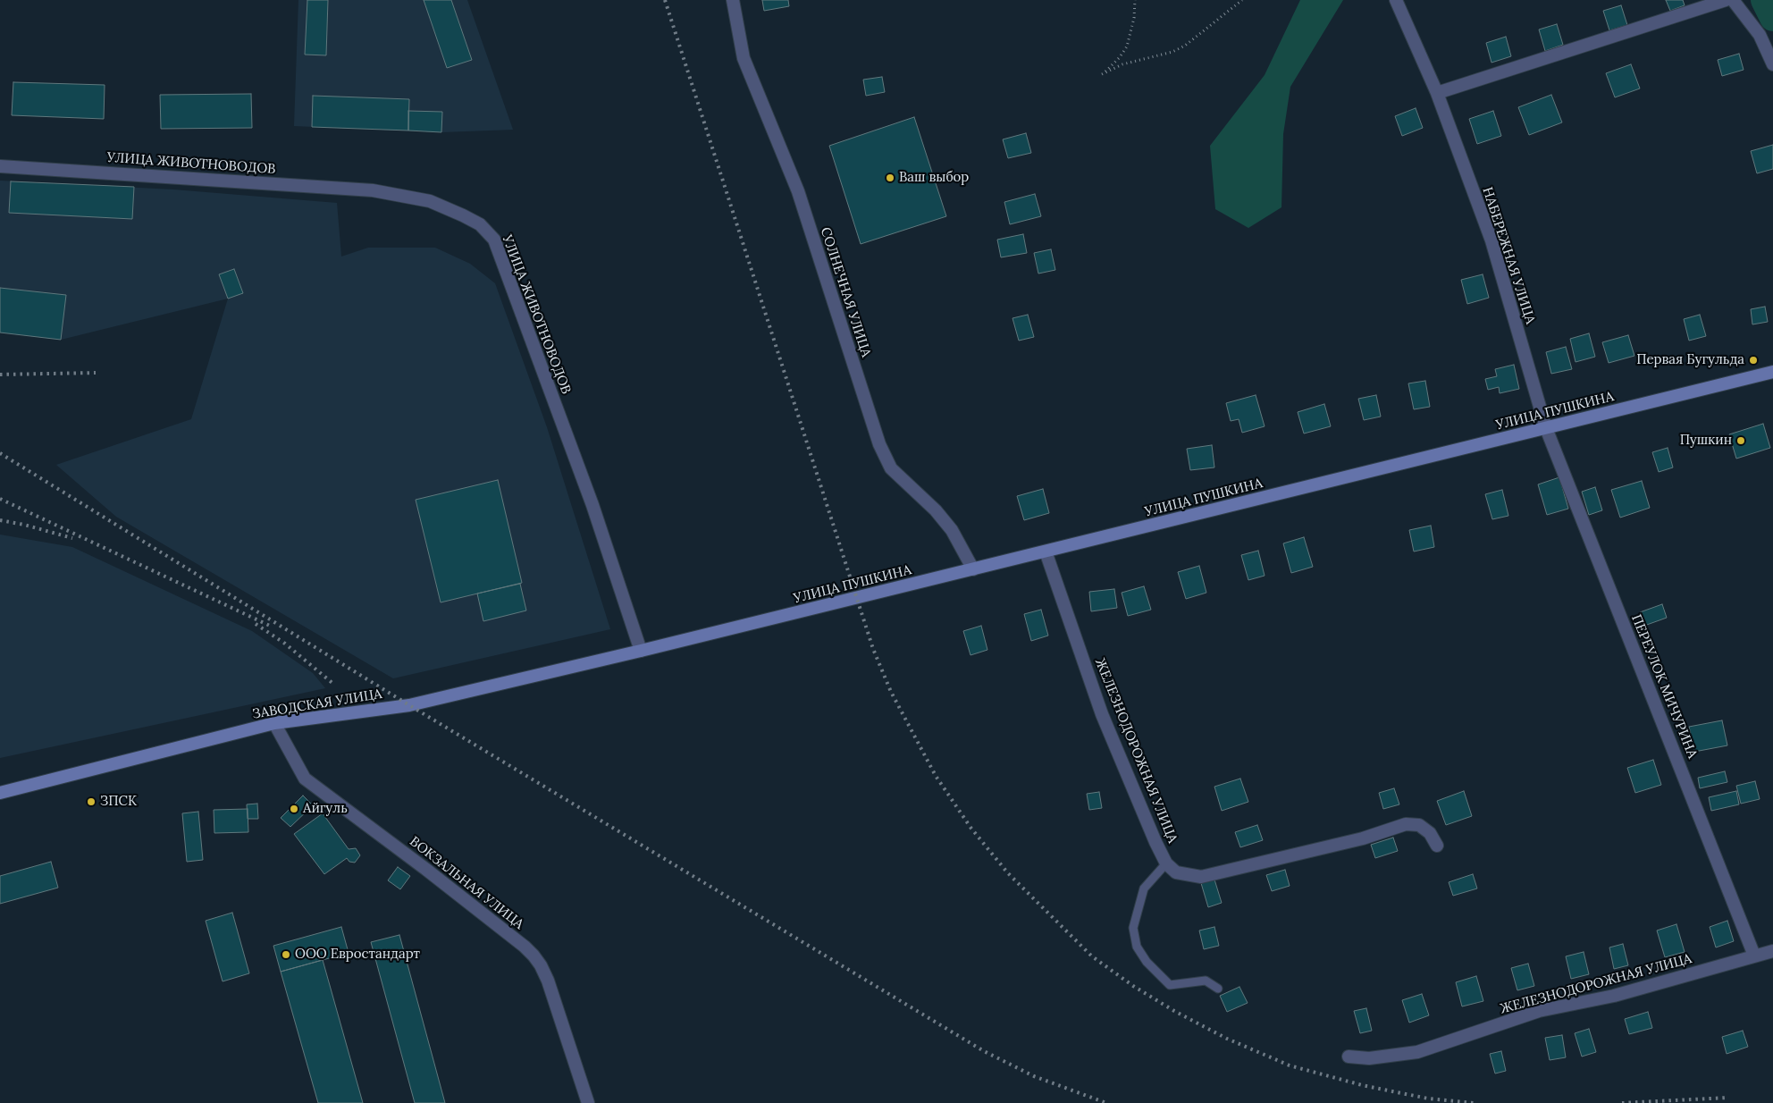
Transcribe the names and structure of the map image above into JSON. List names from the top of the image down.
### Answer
{
  "streets": {
    "main road": ["УЛИЦА ПУШКИНА", "ЗАВОДСКАЯ УЛИЦА"],
    "street": [
      "УЛИЦА ЖИВОТНОВОДОВ",
      "НАБЕРЕЖНАЯ УЛИЦА",
      "СОЛНЕЧНАЯ УЛИЦА",
      "ПЕРЕУЛОК МИЧУРИНА",
      "ЖЕЛЕЗНОДОРОЖНАЯ УЛИЦА",
      "ВОКЗАЛЬНАЯ УЛИЦА"
    ]
  },
  "crossings": [
    ["УЛИЦА ЖИВОТНОВОДОВ", "УЛИЦА ПУШКИНА"],
    ["УЛИЦА ЖИВОТНОВОДОВ", "ЗАВОДСКАЯ УЛИЦА"],
    ["НАБЕРЕЖНАЯ УЛИЦА", "УЛИЦА ПУШКИНА"],
    ["НАБЕРЕЖНАЯ УЛИЦА", "ПЕРЕУЛОК МИЧУРИНА"],
    ["СОЛНЕЧНАЯ УЛИЦА", "УЛИЦА ПУШКИНА"],
    ["УЛИЦА ПУШКИНА", "ПЕРЕУЛОК МИЧУРИНА"],
    ["УЛИЦА ПУШКИНА", "ЗАВОДСКАЯ УЛИЦА"],
    ["УЛИЦА ПУШКИНА", "ЖЕЛЕЗНОДОРОЖНАЯ УЛИЦА"],
    ["ПЕРЕУЛОК МИЧУРИНА", "ЖЕЛЕЗНОДОРОЖНАЯ УЛИЦА"],
    ["ЗАВОДСКАЯ УЛИЦА", "ВОКЗАЛЬНАЯ УЛИЦА"]
  ],
  "places": [
    "Ваш выбор",
    "Первая Бугульда",
    "Пушкин",
    "ЗПСК",
    "Айгуль",
    "ООО Евростандарт"
  ]
}
